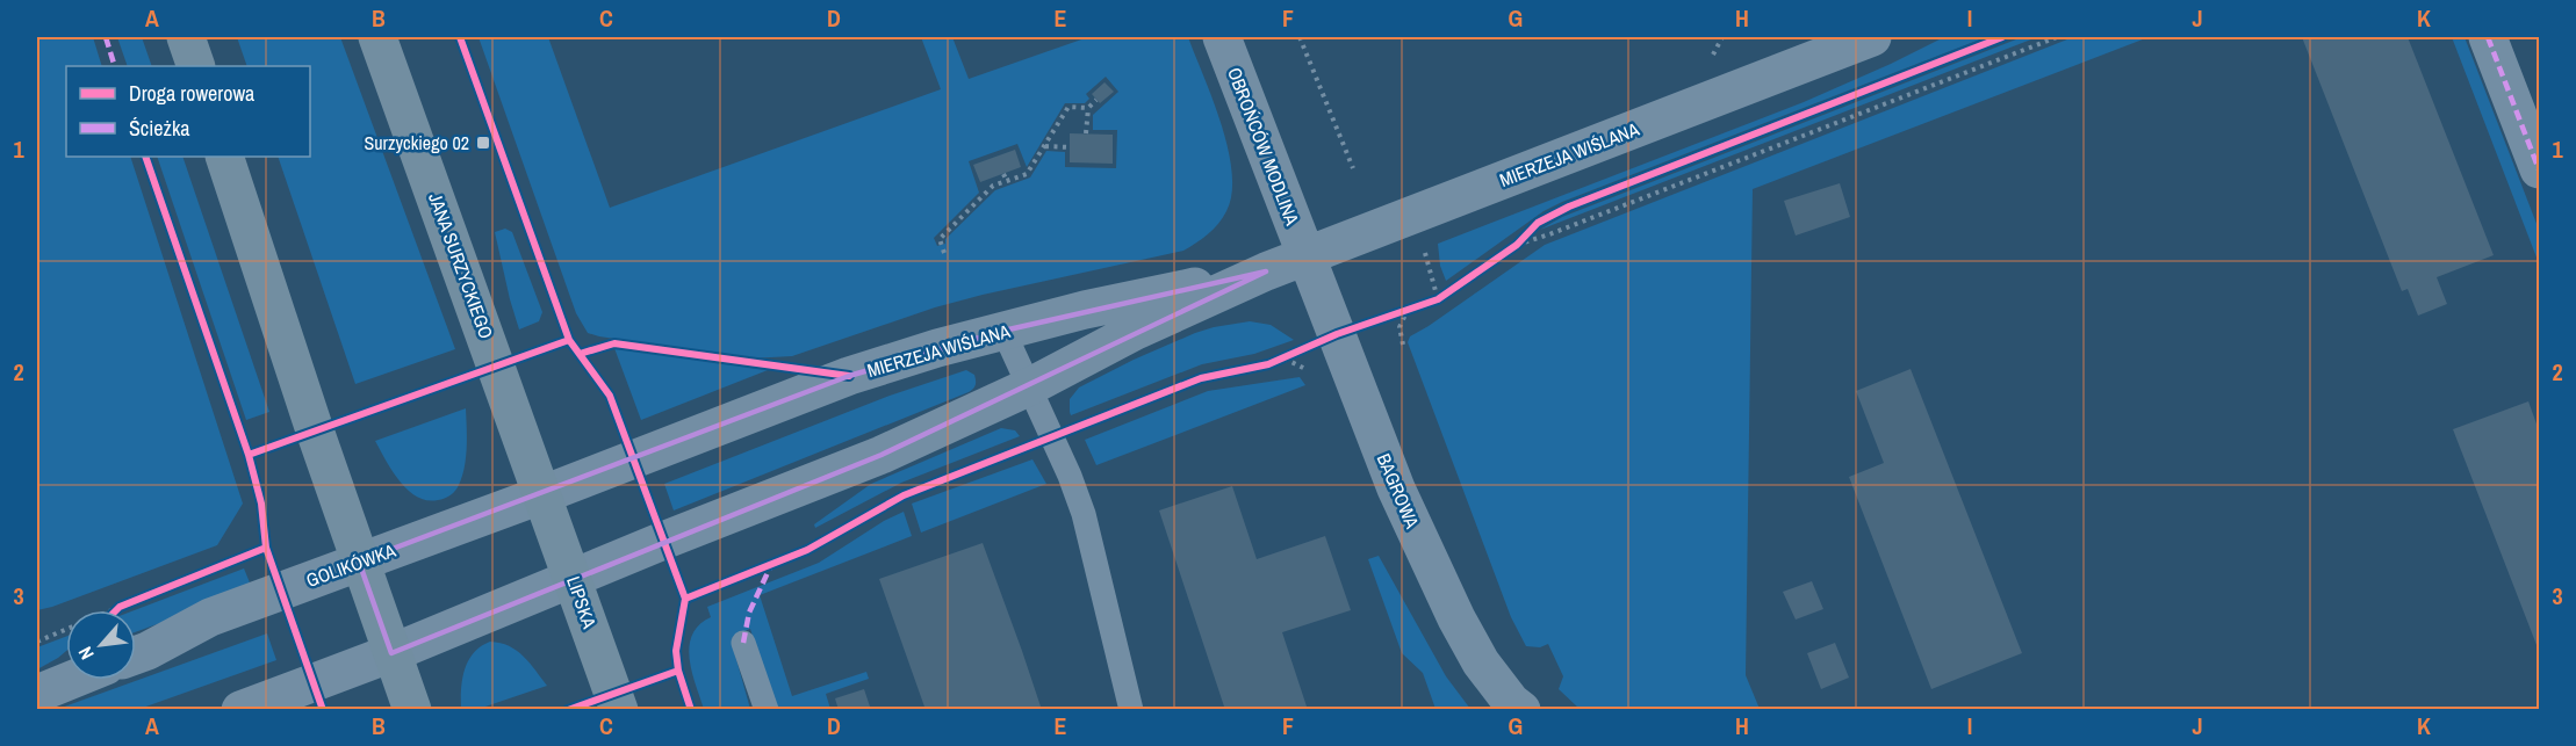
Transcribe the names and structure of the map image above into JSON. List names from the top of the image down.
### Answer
{
  "streets": {
    "main road": ["JANA SURZYCKIEGO", "LIPSKA"],
    "street": [
      "OBROŃCÓW MODLINA",
      "MIERZEJA WIŚLANA",
      "BAGROWA",
      "GOLIKÓWKA"
    ]
  },
  "crossings": [
    ["OBROŃCÓW MODLINA", "MIERZEJA WIŚLANA"],
    ["OBROŃCÓW MODLINA", "BAGROWA"],
    ["MIERZEJA WIŚLANA", "JANA SURZYCKIEGO"],
    ["MIERZEJA WIŚLANA", "BAGROWA"],
    ["MIERZEJA WIŚLANA", "GOLIKÓWKA"],
    ["MIERZEJA WIŚLANA", "LIPSKA"],
    ["JANA SURZYCKIEGO", "GOLIKÓWKA"],
    ["JANA SURZYCKIEGO", "LIPSKA"],
    ["GOLIKÓWKA", "LIPSKA"]
  ],
  "places": {
    "transit": ["Surzyckiego 02"]
  },
  "legend": ["Droga rowerowa", "Ścieżka"],
  "north": "bottom left",
  "grid": {
    "columns": [
      "A",
      "B",
      "C",
      "D",
      "E",
      "F",
      "G",
      "H",
      "I",
      "J",
      "K"
    ],
    "rows": ["1", "2", "3"]
  }
}
